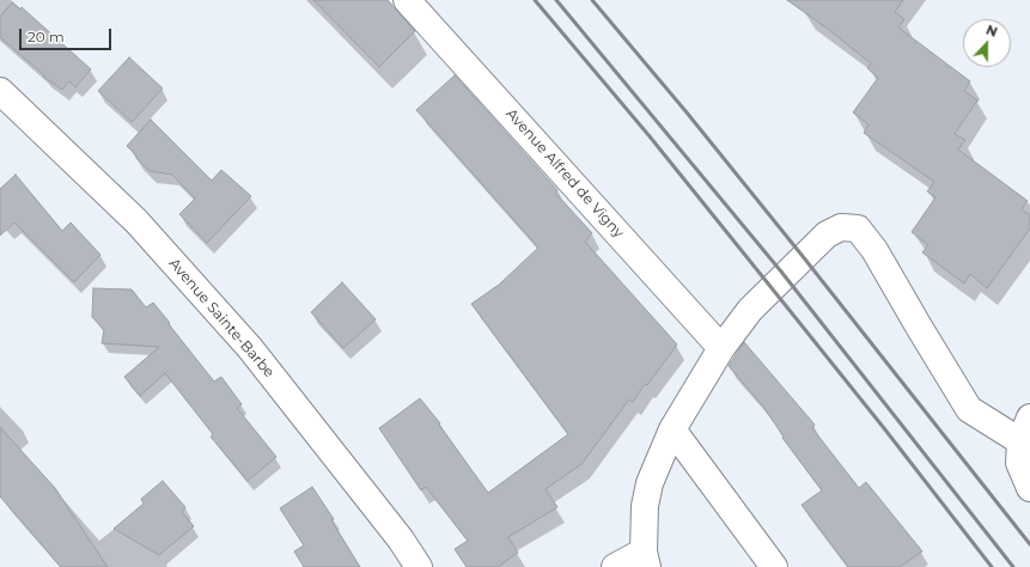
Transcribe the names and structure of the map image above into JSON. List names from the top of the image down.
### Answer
{
  "streets": {
    "street": ["Avenue Alfred de Vigny", "Avenue Sainte-Barbe"]
  },
  "scale_bar": "20 m",
  "north": "top"
}
